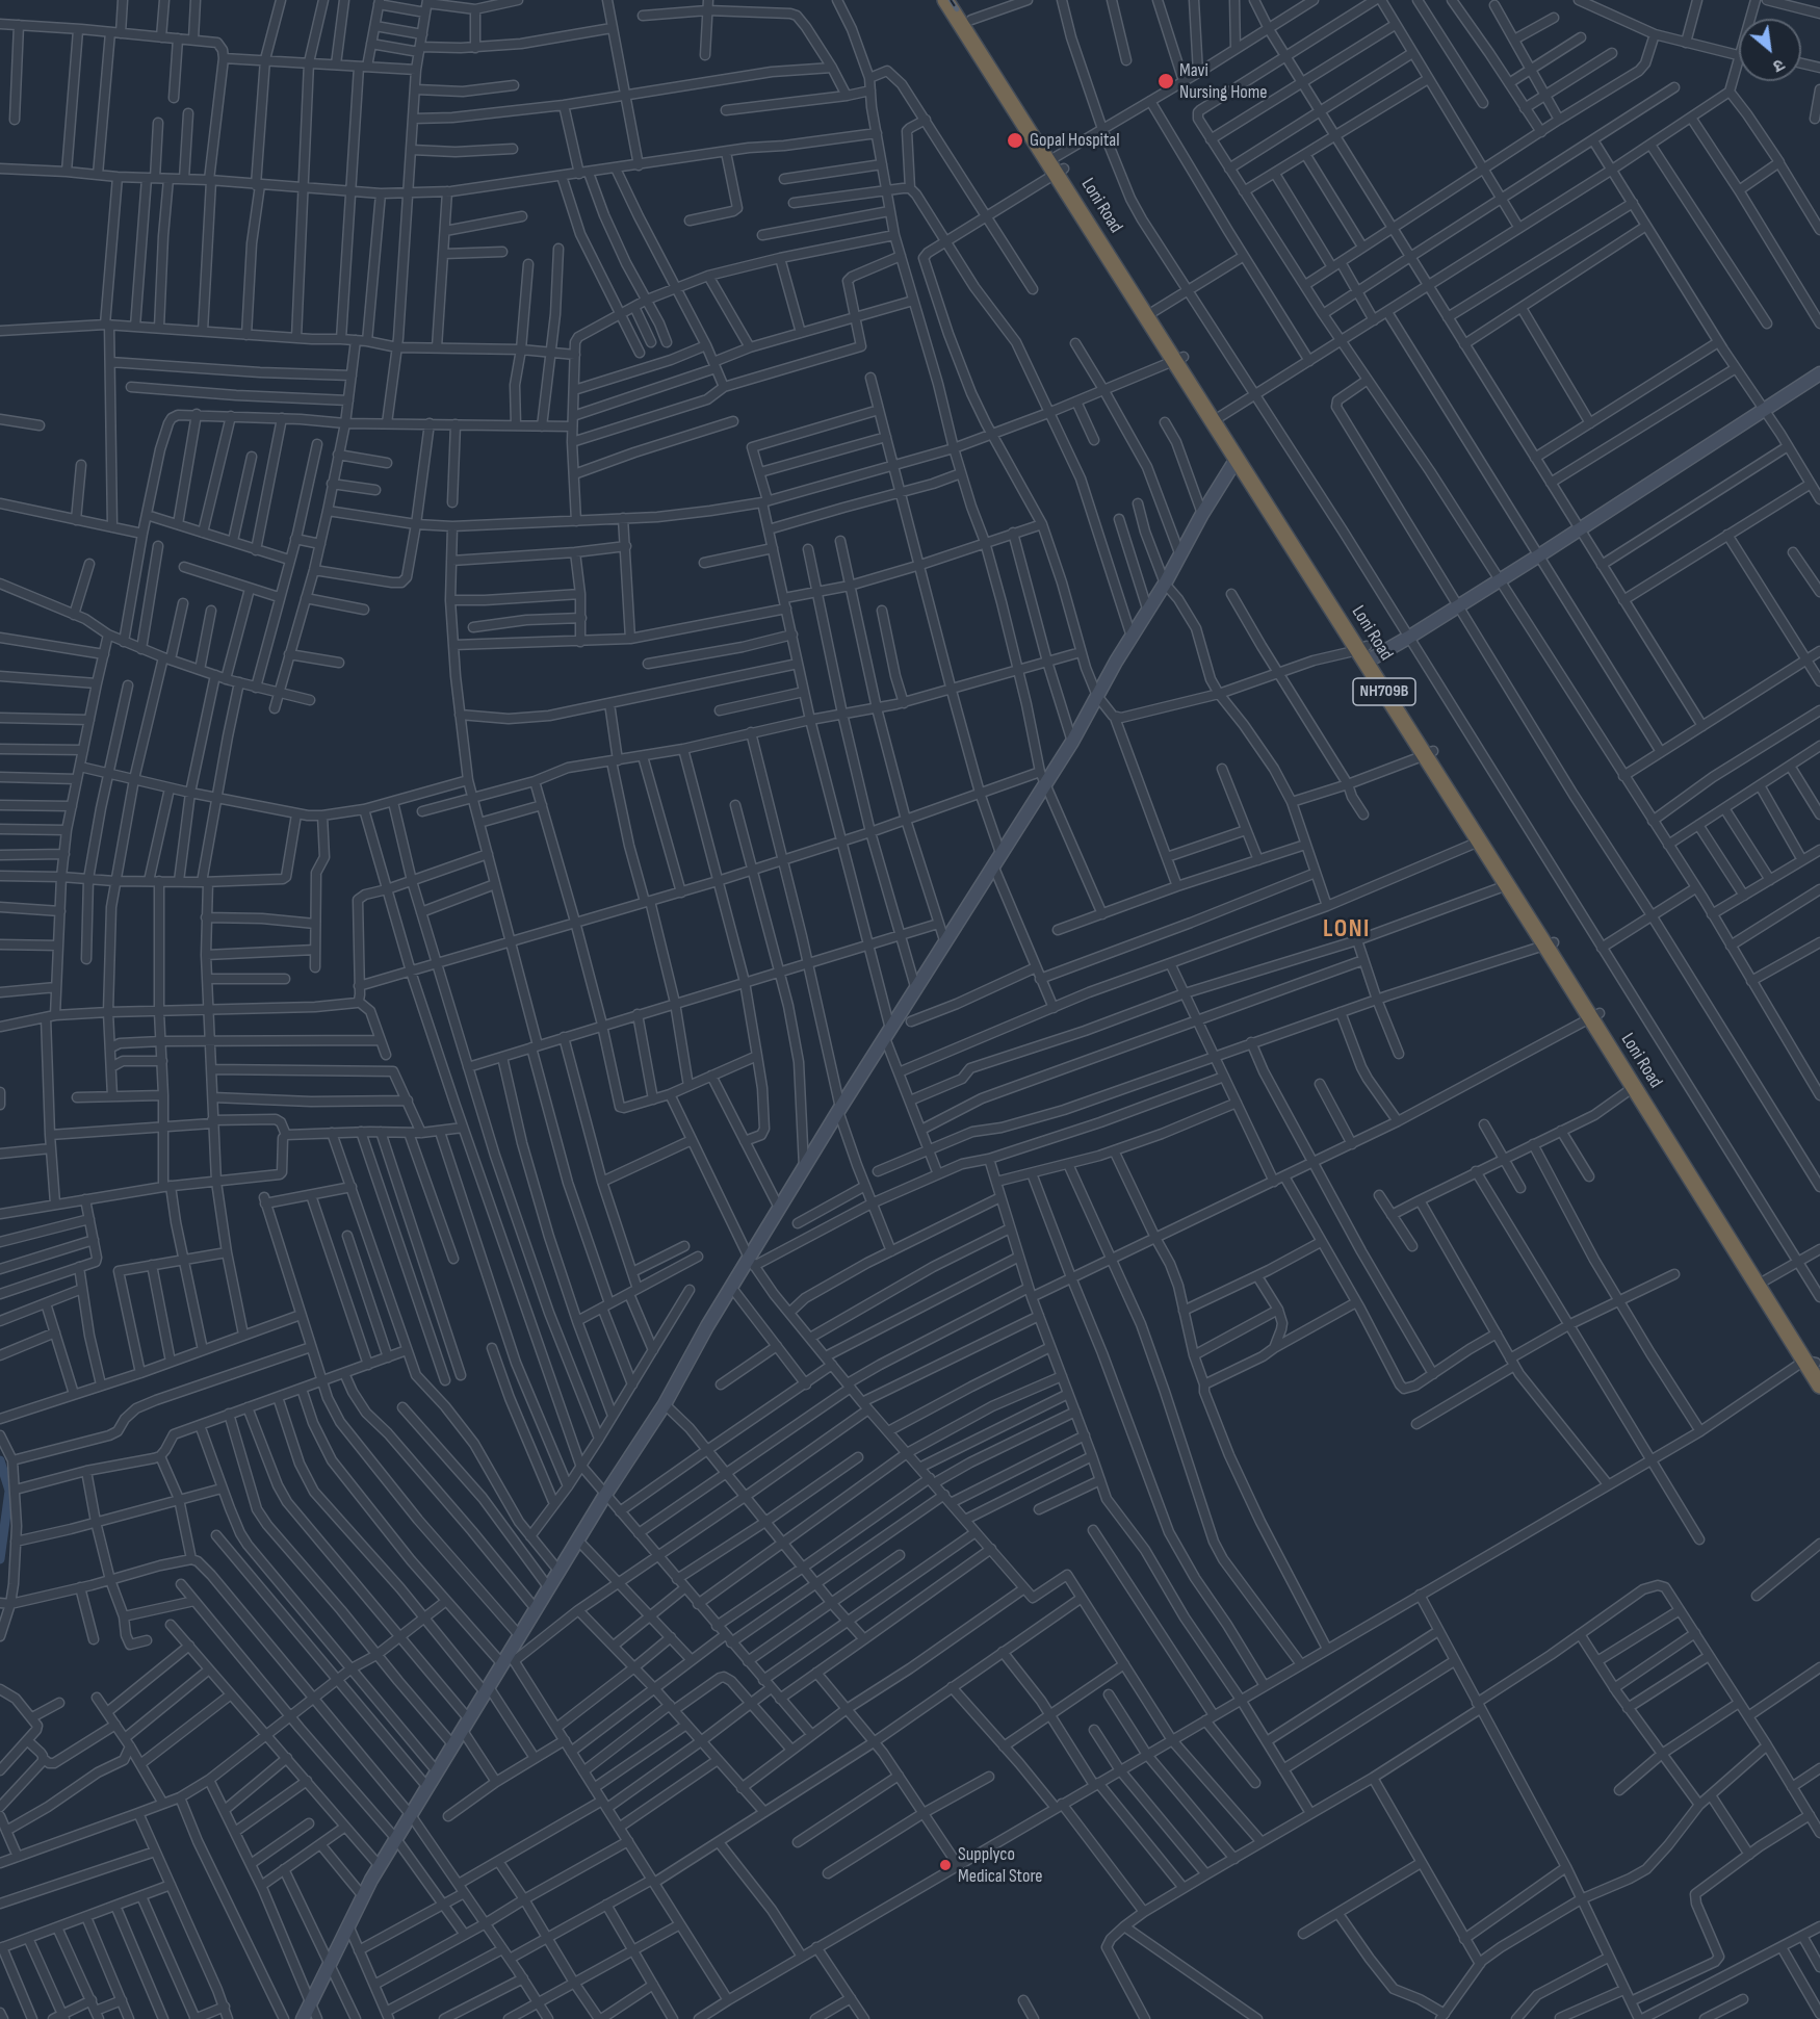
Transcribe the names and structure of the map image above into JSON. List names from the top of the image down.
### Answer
{
  "streets": {
    "highway": ["Loni Road", "NH709B"]
  },
  "districts": ["LONI"],
  "places": ["Mavi Nursing Home", "Gopal Hospital", "Supplyco Medical Store"],
  "north": "bottom right"
}
